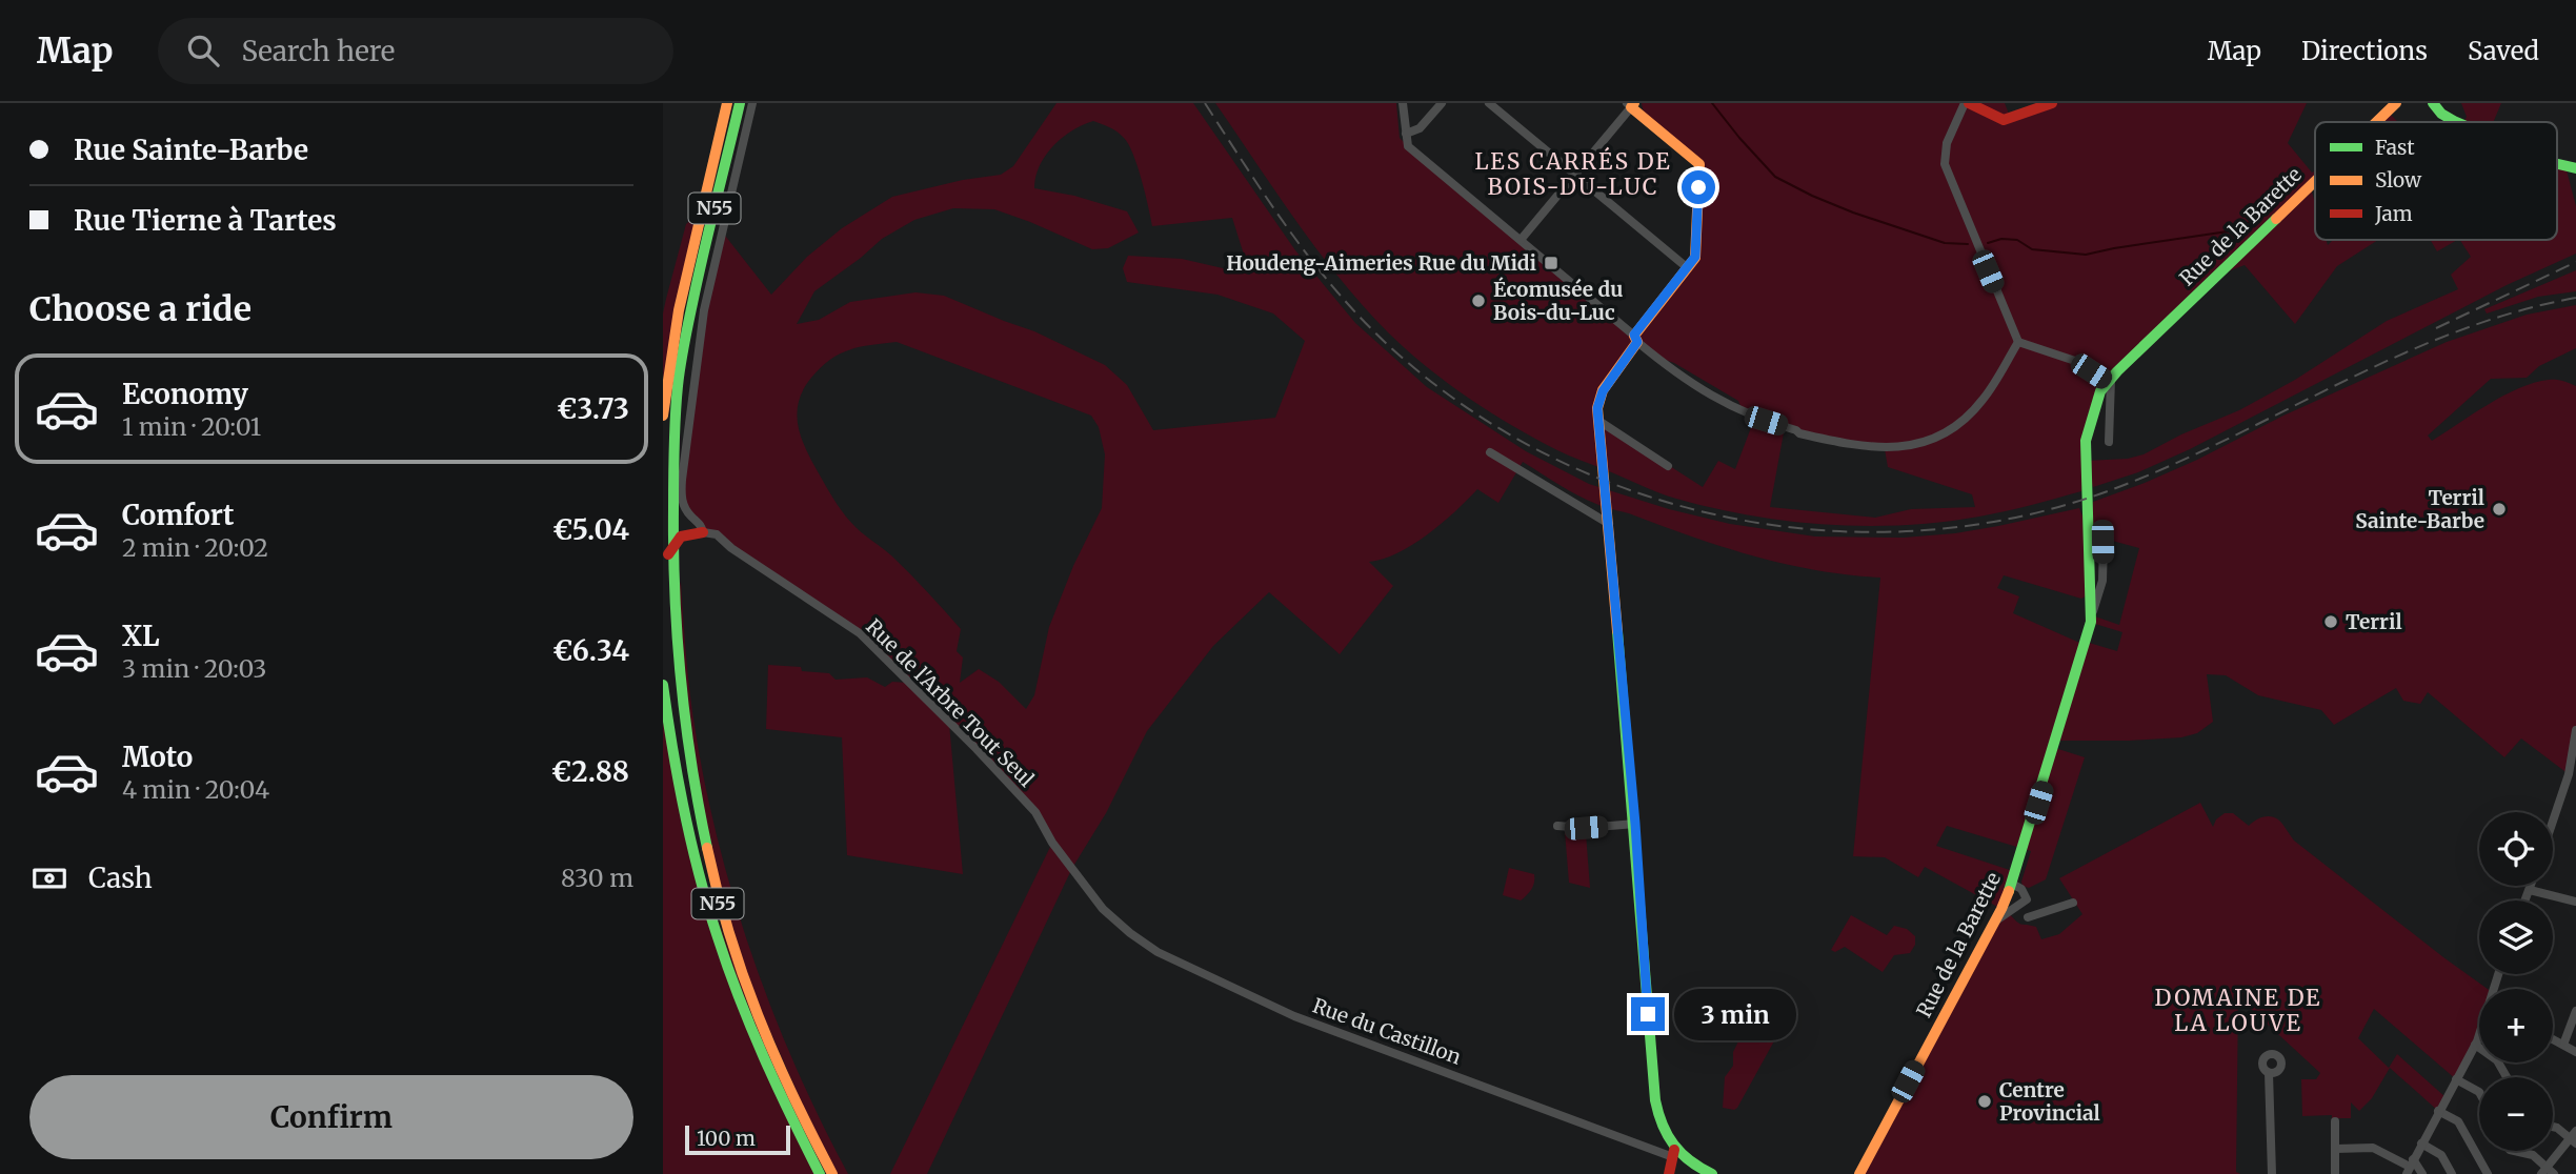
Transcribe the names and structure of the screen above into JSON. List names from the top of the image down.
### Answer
{
  "streets": {
    "main road": ["N55", "Rue de la Barette", "Rue du Castillon"],
    "street": ["Rue de l'Arbre Tout Seul"]
  },
  "crossings": [
    ["Rue de l'Arbre Tout Seul", "Rue du Castillon"]
  ],
  "districts": ["LES CARRÉS DE BOIS-DU-LUC", "DOMAINE DE LA LOUVE"],
  "places": {
    "transit": ["Houdeng-Aimeries Rue du Midi"],
    "other": [
      "Écomusée du Bois-du-Luc",
      "Terril Sainte-Barbe",
      "Terril",
      "Centre Provincial"
    ]
  },
  "legend": ["Fast", "Slow", "Jam"],
  "scale_bar": "100 m",
  "page": {
    "header": "Map",
    "search": "Search here",
    "nav": ["Map", "Directions", "Saved"],
    "banner": ["Rue Sainte-Barbe", "Rue Tierne à Tartes"],
    "heading": "Choose a ride",
    "list": [
      {
        "name": "Economy",
        "note": "1 min · 20:01",
        "value": "€3.73"
      },
      {
        "name": "Comfort",
        "note": "2 min · 20:02",
        "value": "€5.04"
      },
      {
        "name": "XL",
        "note": "3 min · 20:03",
        "value": "€6.34"
      },
      {
        "name": "Moto",
        "note": "4 min · 20:04",
        "value": "€2.88"
      }
    ],
    "map_buttons": ["+", "−"],
    "pay": ["Cash", "830 m"],
    "bubble": "3 min",
    "buttons": "Confirm",
    "scale": "100 m"
  }
}
